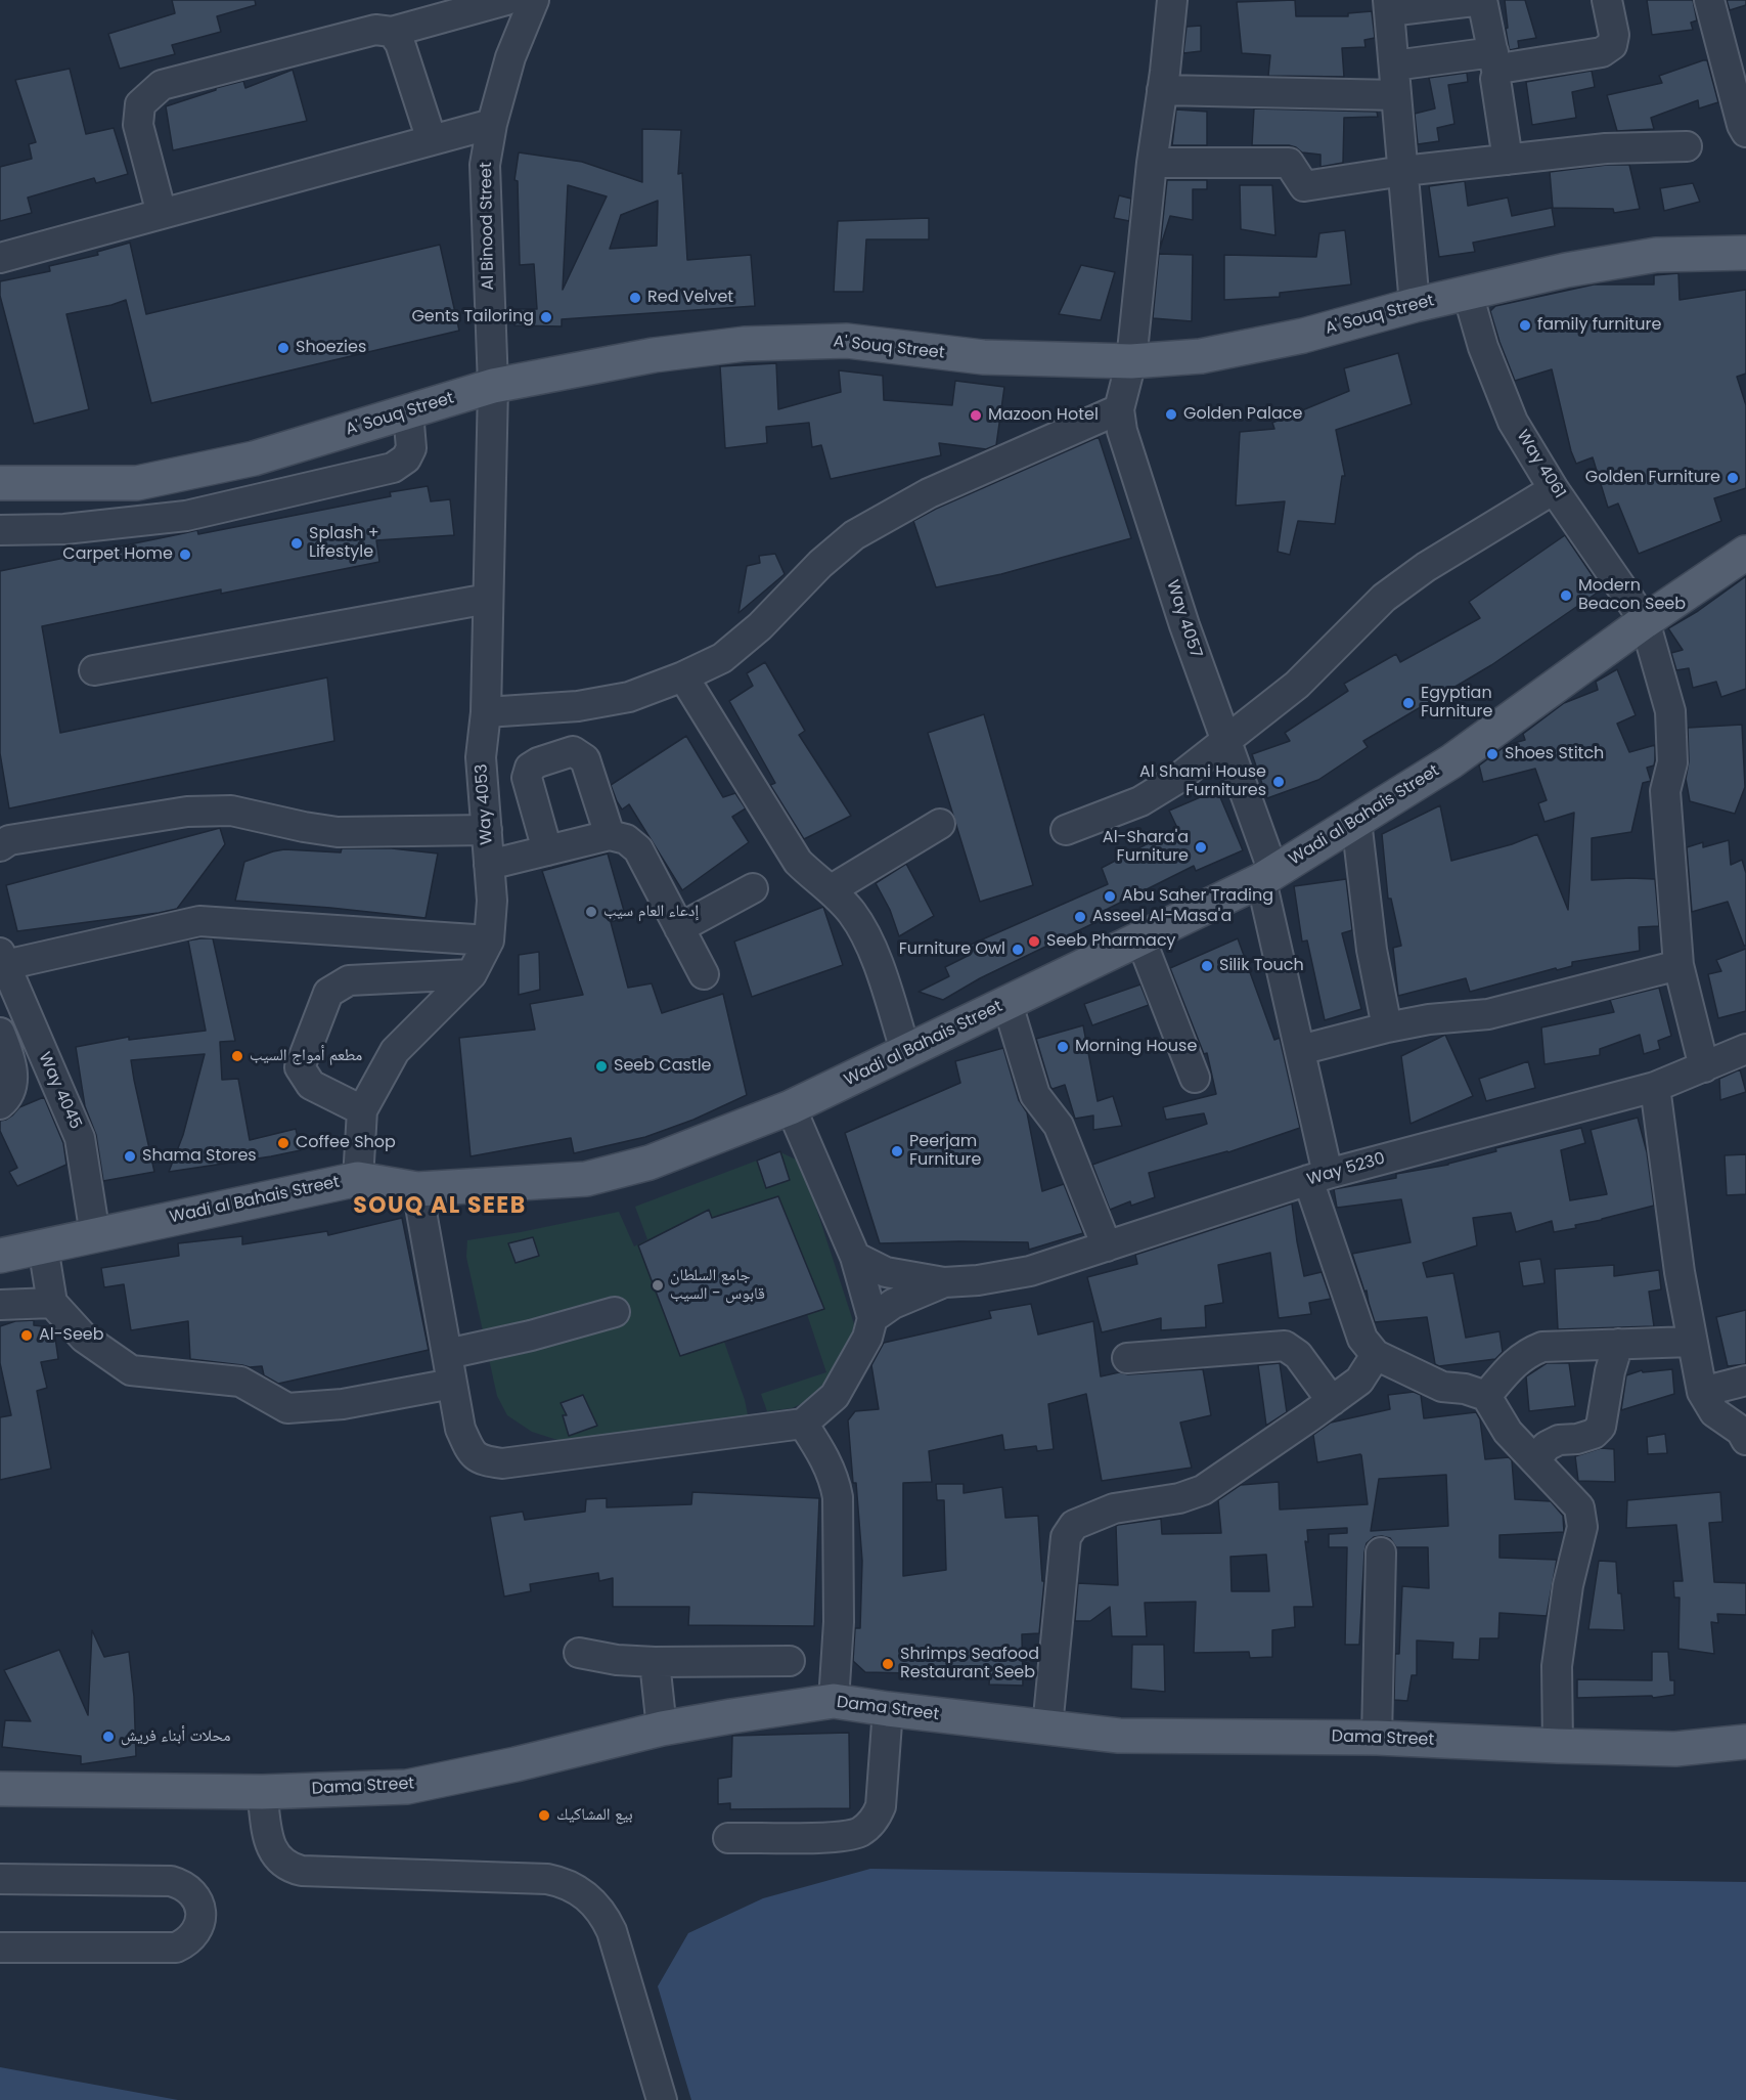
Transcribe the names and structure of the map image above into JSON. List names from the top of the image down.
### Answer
{
  "streets": {
    "main road": ["A' Souq Street", "Wadi al Bahais Street", "Dama Street"],
    "street": [
      "Al Binood Street",
      "Way 4061",
      "Way 4057",
      "Way 4053",
      "Way 4045",
      "Way 5230"
    ]
  },
  "crossings": [
    ["Al Binood Street", "A' Souq Street"],
    ["Al Binood Street", "Way 4053"],
    ["A' Souq Street", "Way 4061"],
    ["A' Souq Street", "Way 4057"],
    ["A' Souq Street", "Way 4053"],
    ["Way 4061", "Wadi al Bahais Street"],
    ["Way 4061", "Way 5230"],
    ["Way 4057", "Wadi al Bahais Street"],
    ["Way 4057", "Way 5230"],
    ["Way 4053", "Wadi al Bahais Street"],
    ["Wadi al Bahais Street", "Way 4045"]
  ],
  "districts": ["SOUQ AL SEEB"],
  "places": [
    "Red Velvet",
    "Gents Tailoring",
    "family furniture",
    "Shoezies",
    "Golden Palace",
    "Mazoon Hotel",
    "Golden Furniture",
    "Splash + Lifestyle",
    "Carpet Home",
    "Modern Beacon Seeb",
    "Egyptian Furniture",
    "Shoes Stitch",
    "Al Shami House Furnitures",
    "Al-Shara'a Furniture",
    "Abu Saher Trading",
    "إدعاء العام سيب",
    "Asseel Al-Masa'a",
    "Seeb Pharmacy",
    "Furniture Owl",
    "Silik Touch",
    "Morning House",
    "مطعم أمواج السيب",
    "Seeb Castle",
    "Coffee Shop",
    "Peerjam Furniture",
    "Shama Stores",
    "جامع السلطان قابوس - السيب",
    "Al-Seeb",
    "Shrimps Seafood Restaurant Seeb",
    "محلات أبناء فريش",
    "بيع المشاكيك"
  ]
}
